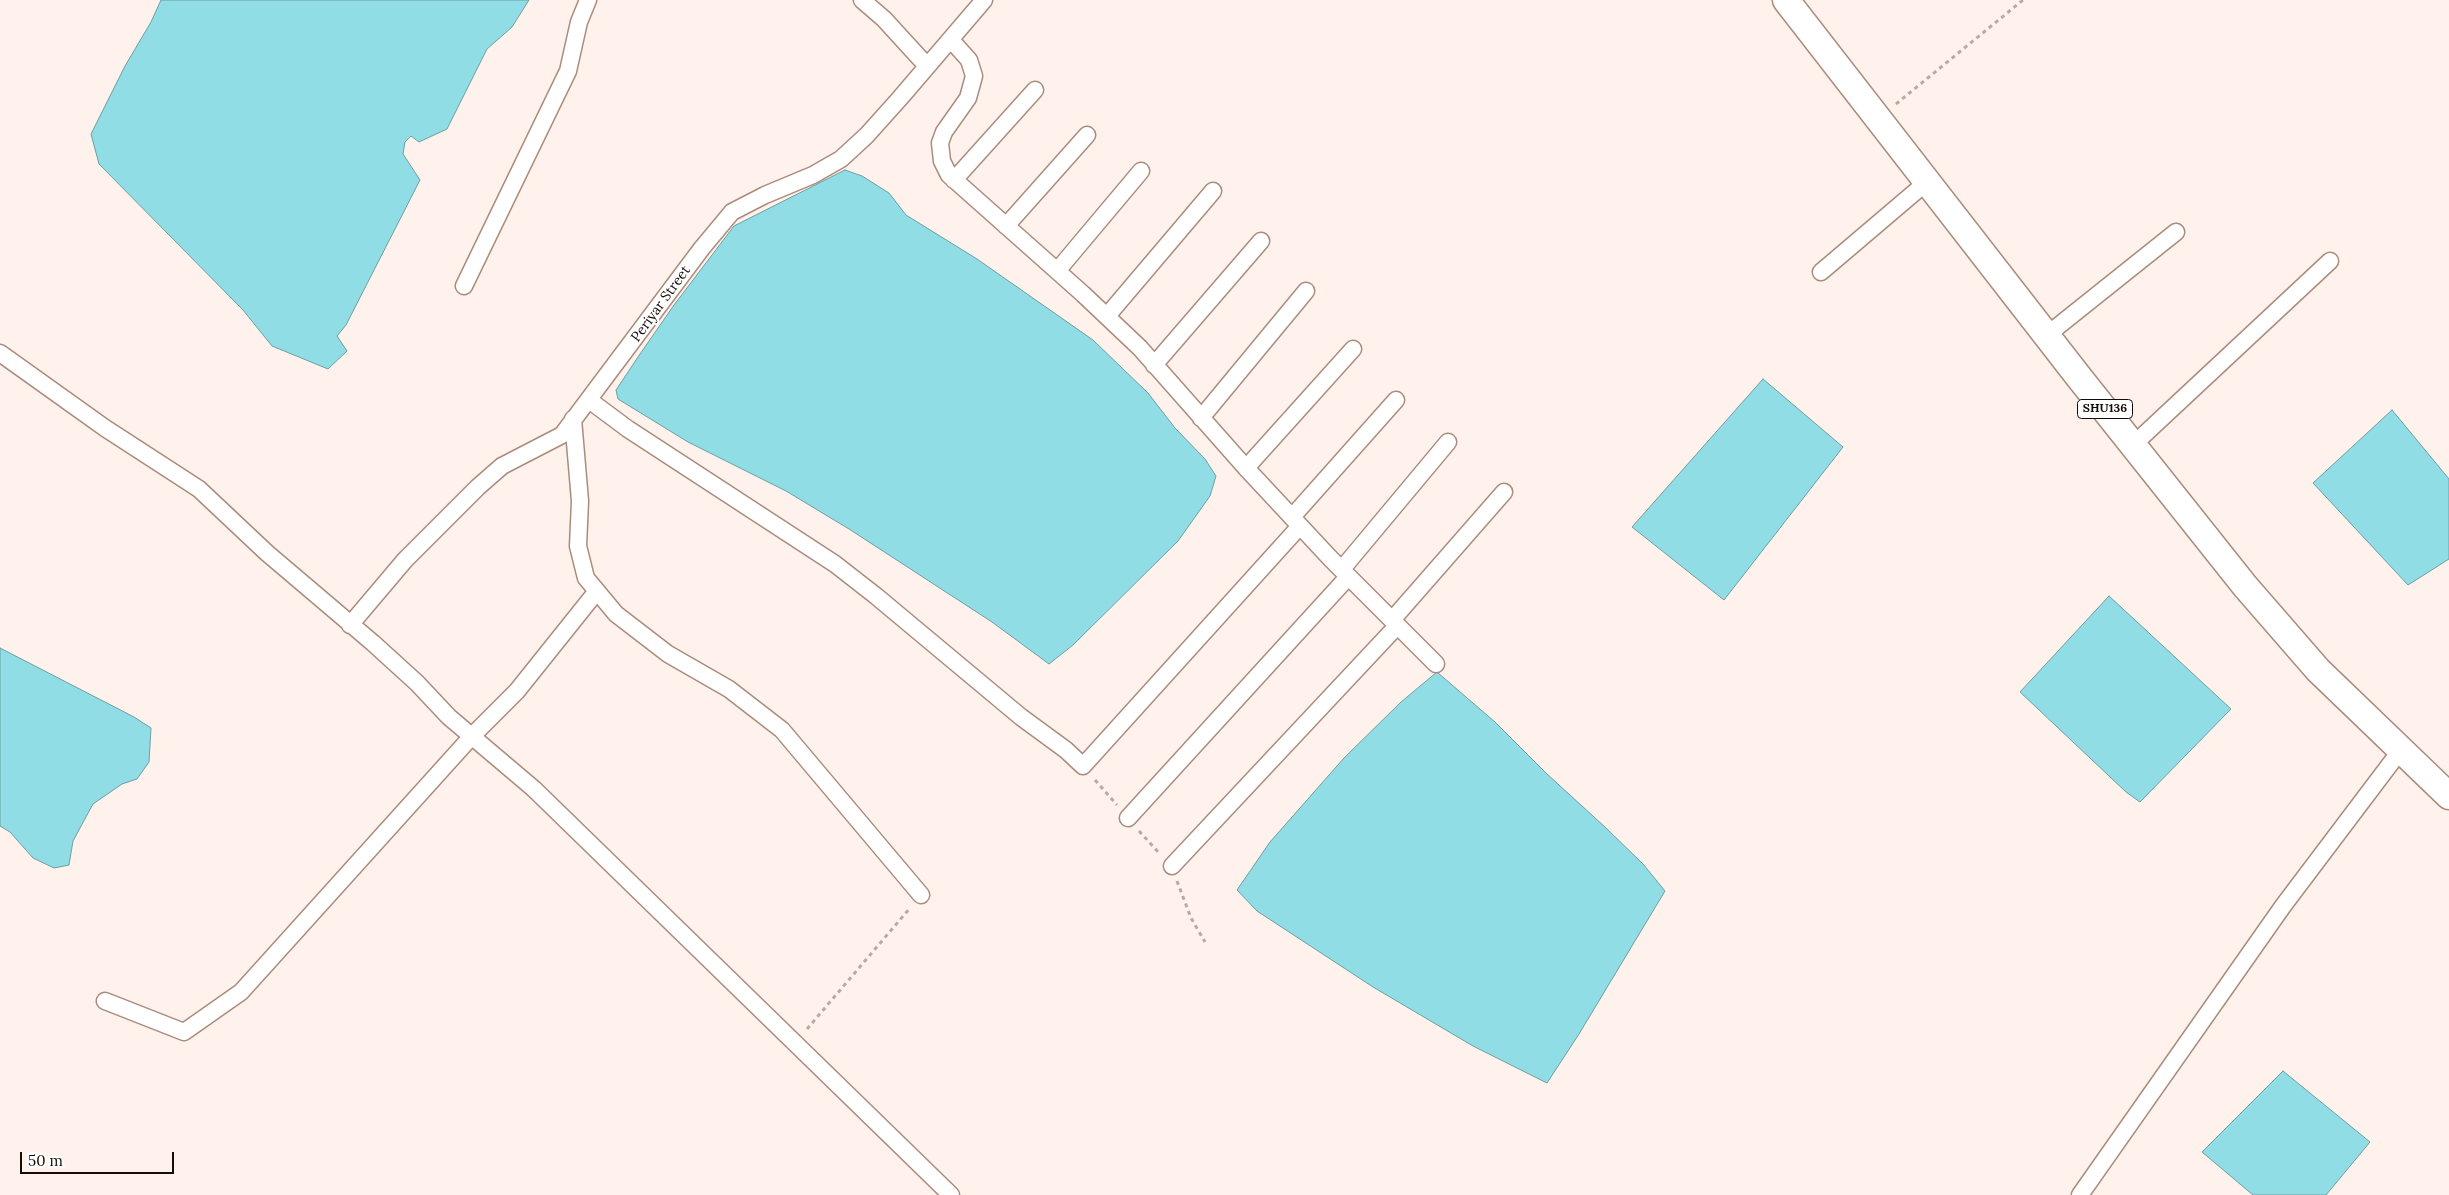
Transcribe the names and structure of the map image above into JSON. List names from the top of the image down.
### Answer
{
  "streets": {
    "main road": ["SHU136"],
    "street": ["Periyar Street"]
  },
  "scale_bar": "50 m"
}
